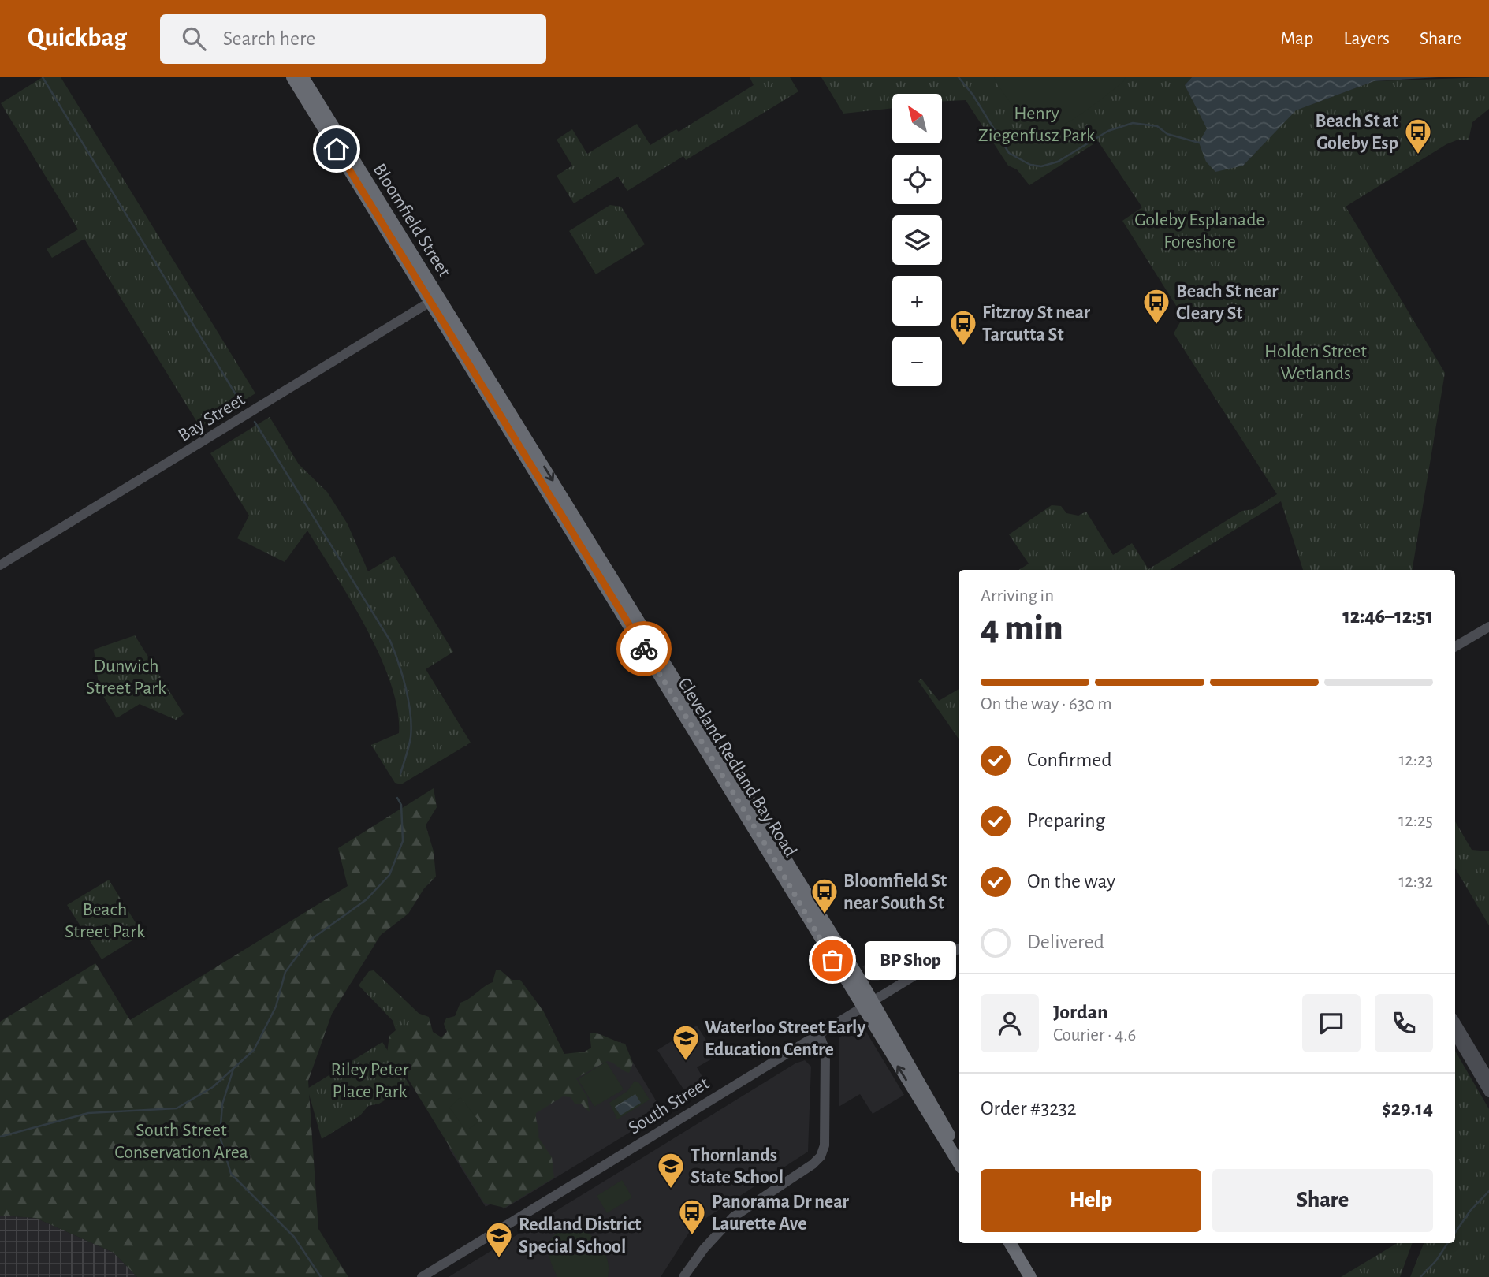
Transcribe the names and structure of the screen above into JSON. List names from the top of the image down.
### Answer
{
  "streets": {
    "highway": ["Bloomfield Street", "Cleveland Redland Bay Road"],
    "street": ["Bay Street", "South Street"]
  },
  "crossings": [
    ["Bloomfield Street", "Bay Street"],
    ["Bloomfield Street", "Cleveland Redland Bay Road"],
    ["Bay Street", "Cleveland Redland Bay Road"],
    ["Cleveland Redland Bay Road", "South Street"]
  ],
  "parks": [
    "Henry Ziegenfusz Park",
    "Goleby Esplanade Foreshore",
    "Holden Street Wetlands",
    "Dunwich Street Park",
    "Beach Street Park",
    "Riley Peter Place Park",
    "South Street Conservation Area"
  ],
  "places": {
    "bus stop": [
      "Beach St at Goleby Esp",
      "Beach St near Cleary St",
      "Fitzroy St near Tarcutta St",
      "Bloomfield St near South St",
      "Panorama Dr near Laurette Ave"
    ],
    "other": ["BP Shop"],
    "school or university": ["Waterloo Street Early Education Centre", "Thornlands State School", "Redland District Special School"]
  },
  "north": "top left",
  "page": {
    "header": "Quickbag",
    "search": "Search here",
    "nav": ["Map", "Layers", "Share"],
    "map_buttons": ["+", "−"],
    "heading": ["4 min", "Arriving in", "12:46–12:51"],
    "panel": [
      "Jordan",
      "Courier · 4.6",
      "Order #3232",
      "$29.14"
    ],
    "bar": "On the way · 630 m",
    "list": [
      ["Confirmed", "12:23"],
      ["Preparing", "12:25"],
      ["On the way", "12:32"],
      "Delivered"
    ],
    "bubble": "BP Shop",
    "buttons": ["Help", "Share"]
  }
}
